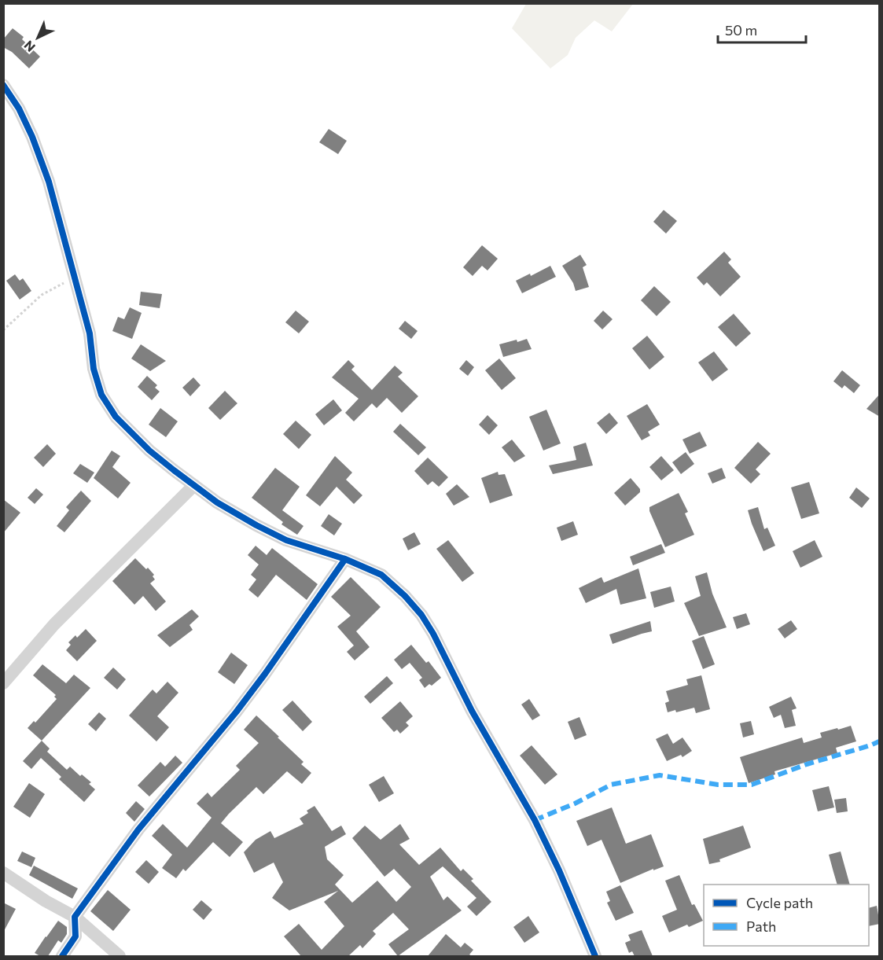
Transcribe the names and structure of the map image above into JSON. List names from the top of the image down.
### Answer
{
  "legend": ["Cycle path", "Path"],
  "scale_bar": "50 m",
  "north": "bottom left"
}
